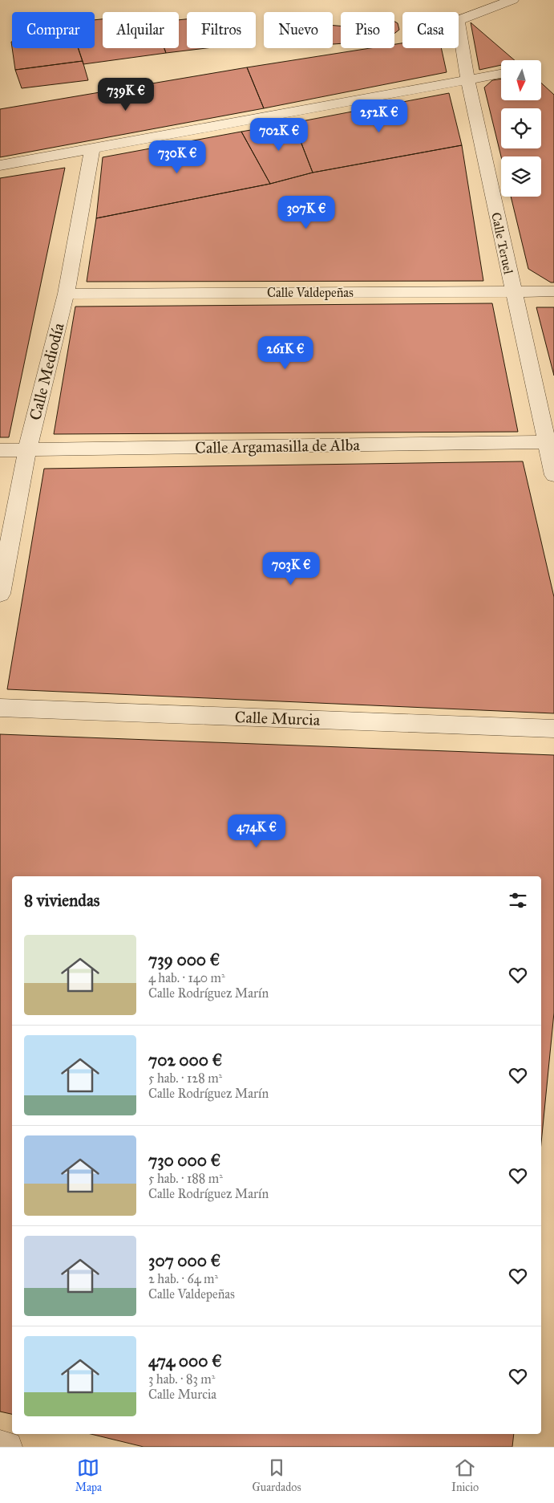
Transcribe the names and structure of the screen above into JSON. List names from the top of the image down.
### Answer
{
  "streets": {
    "street": [
      "Calle Teruel",
      "Calle Valdepeñas",
      "Calle Mediodía",
      "Calle Argamasilla de Alba",
      "Calle Murcia"
    ]
  },
  "crossings": [
    ["Calle Teruel", "Calle Valdepeñas"],
    ["Calle Teruel", "Calle Argamasilla de Alba"],
    ["Calle Valdepeñas", "Calle Mediodía"],
    ["Calle Mediodía", "Calle Argamasilla de Alba"]
  ],
  "north": "bottom",
  "page": {
    "chip": [
      "Comprar",
      "Alquilar",
      "Filtros",
      "Nuevo",
      "Piso",
      "Casa"
    ],
    "price": [
      "739K €",
      "252K €",
      "702K €",
      "730K €",
      "307K €",
      "261K €",
      "703K €",
      "474K €"
    ],
    "heading": "8 viviendas",
    "list": [
      {
        "name": "739 000 €",
        "note": "4 hab. · 140 m² · Calle Rodríguez Marín"
      },
      {
        "name": "702 000 €",
        "note": "5 hab. · 128 m² · Calle Rodríguez Marín"
      },
      {
        "name": "730 000 €",
        "note": "5 hab. · 188 m² · Calle Rodríguez Marín"
      },
      {
        "name": "307 000 €",
        "note": "2 hab. · 64 m² · Calle Valdepeñas"
      },
      {
        "name": "474 000 €",
        "note": "3 hab. · 83 m² · Calle Murcia"
      }
    ],
    "tabs": ["Mapa", "Guardados", "Inicio"]
  }
}
